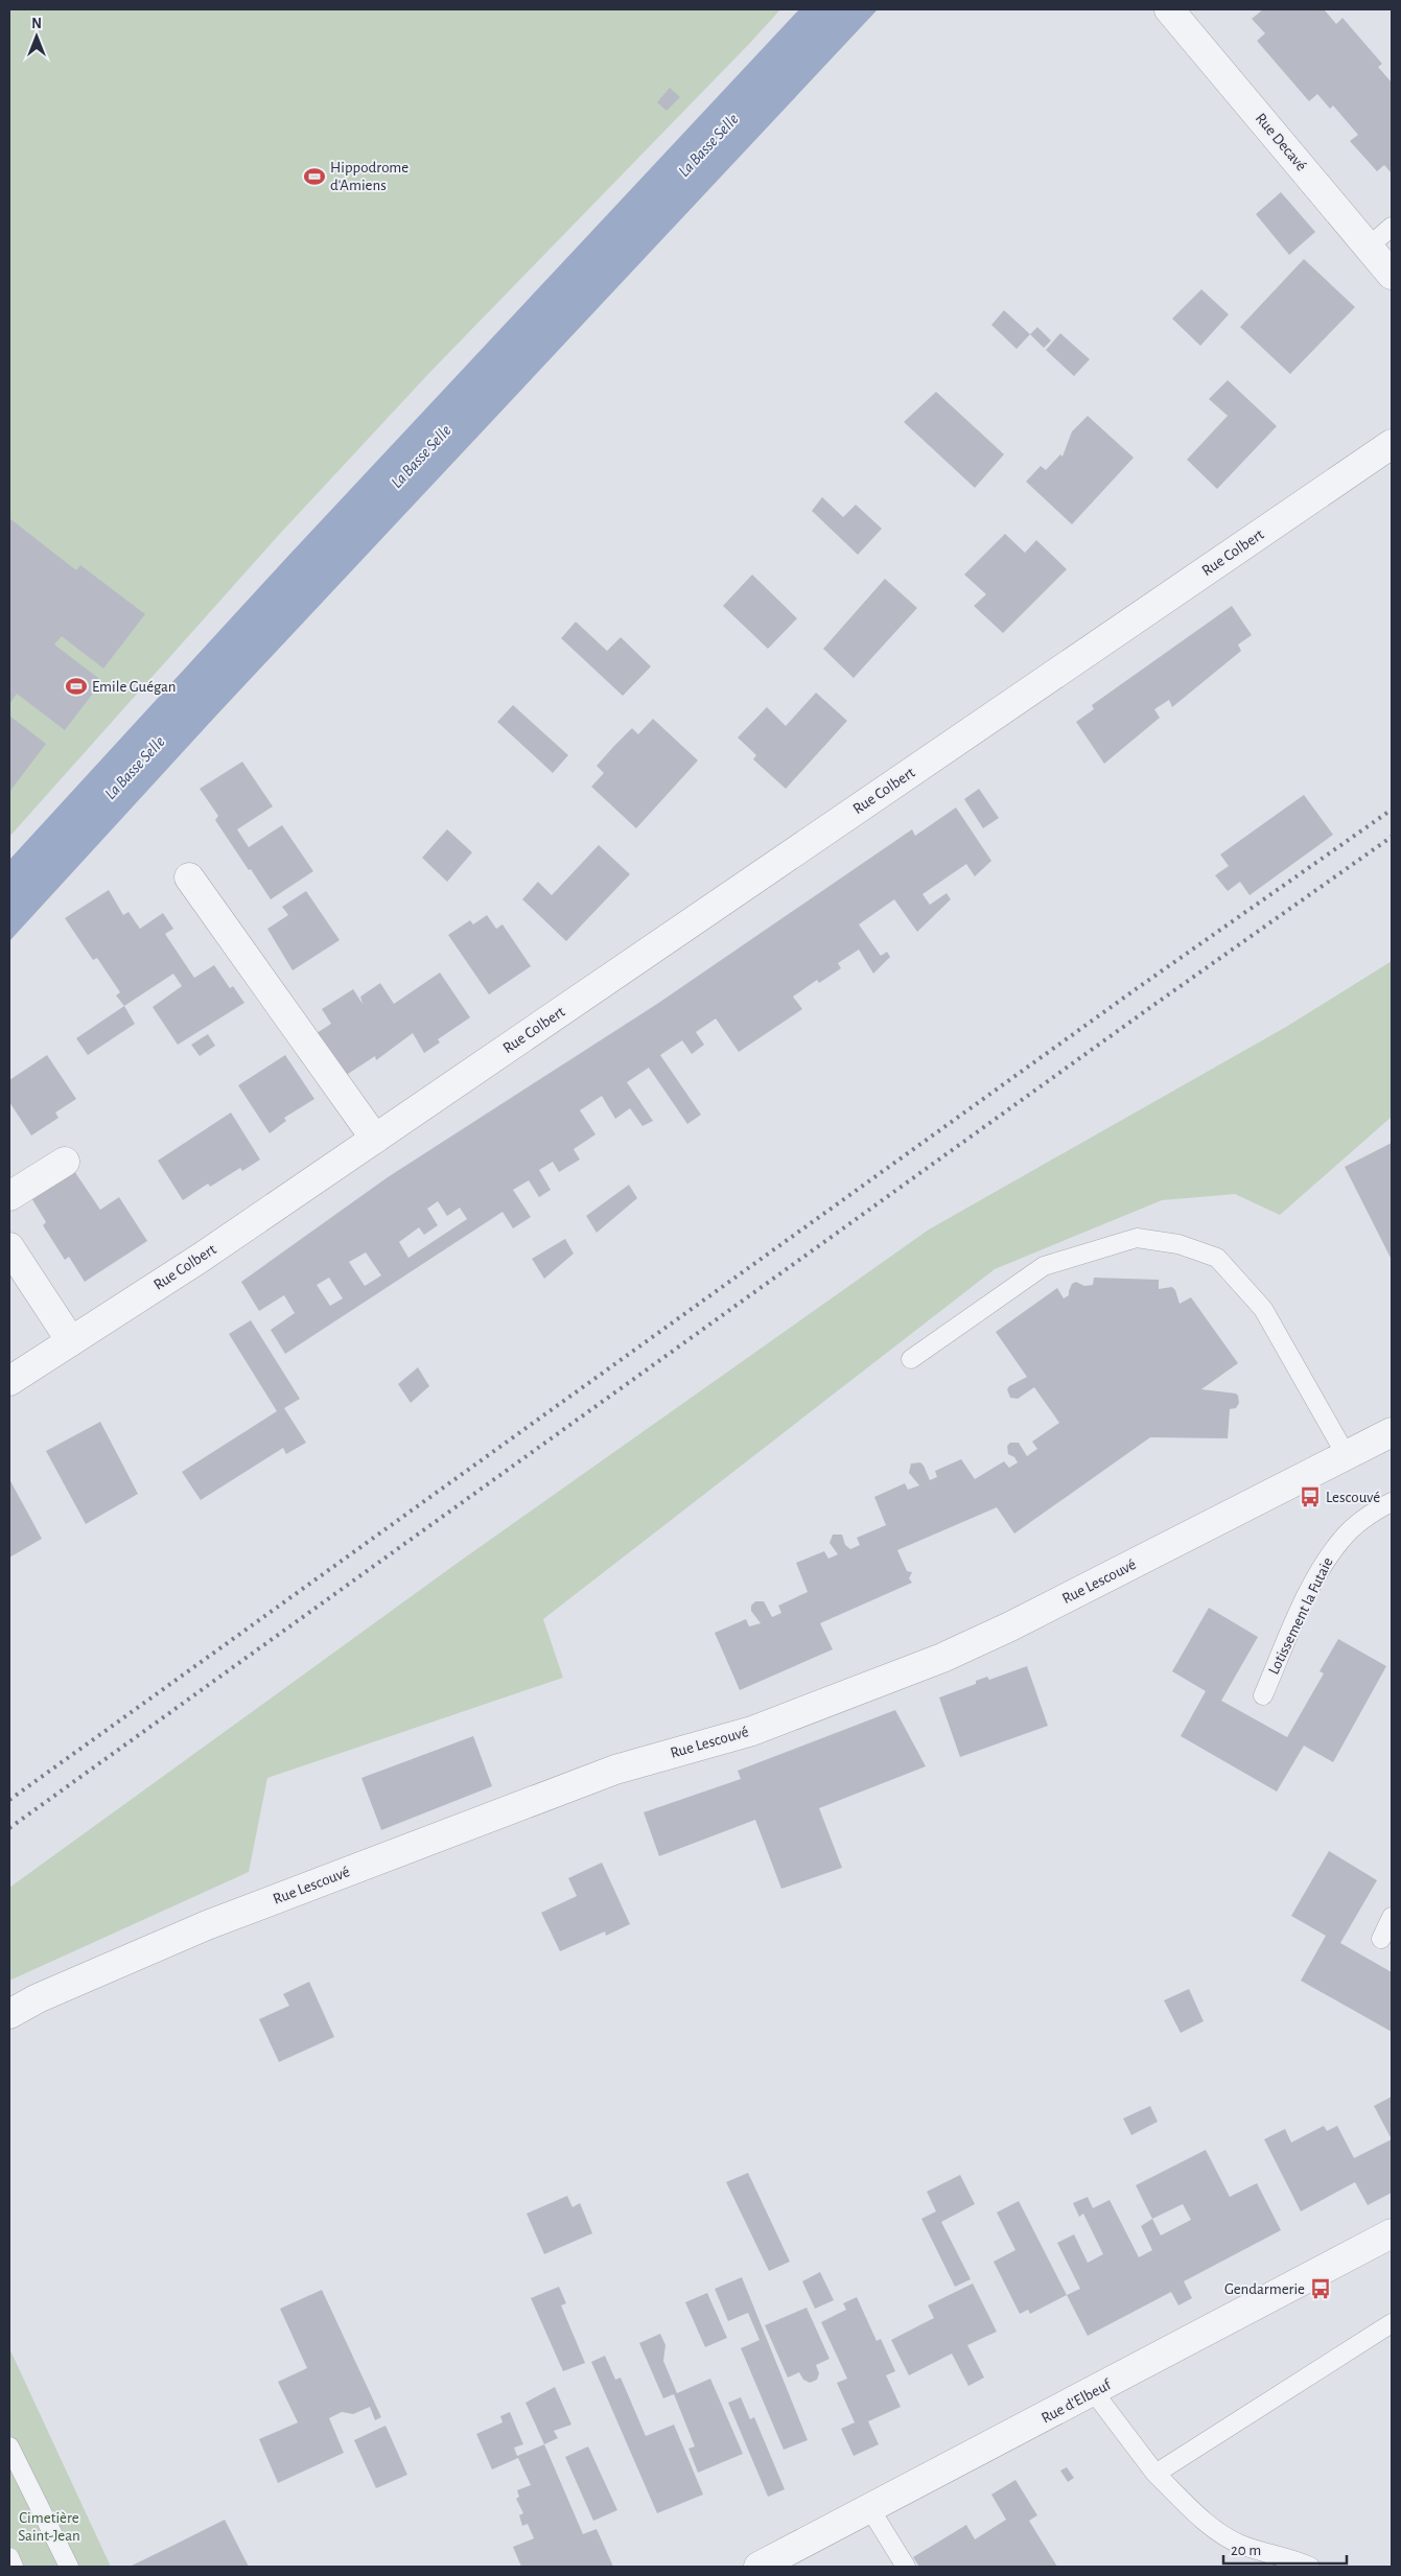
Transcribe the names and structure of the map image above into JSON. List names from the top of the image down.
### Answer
{
  "streets": {
    "street": [
      "Rue Decavé",
      "Rue Colbert",
      "Rue Lescouvé",
      "Rue d'Elbeuf"
    ],
    "lane": ["Lotissement la Futaie"]
  },
  "water": ["La Basse Selle"],
  "parks": ["Cimetière Saint-Jean"],
  "places": {
    "sports": ["Hippodrome d'Amiens", "Emile Guégan"],
    "bus stop": ["Lescouvé", "Gendarmerie"]
  },
  "scale_bar": "20 m",
  "north": "top"
}
